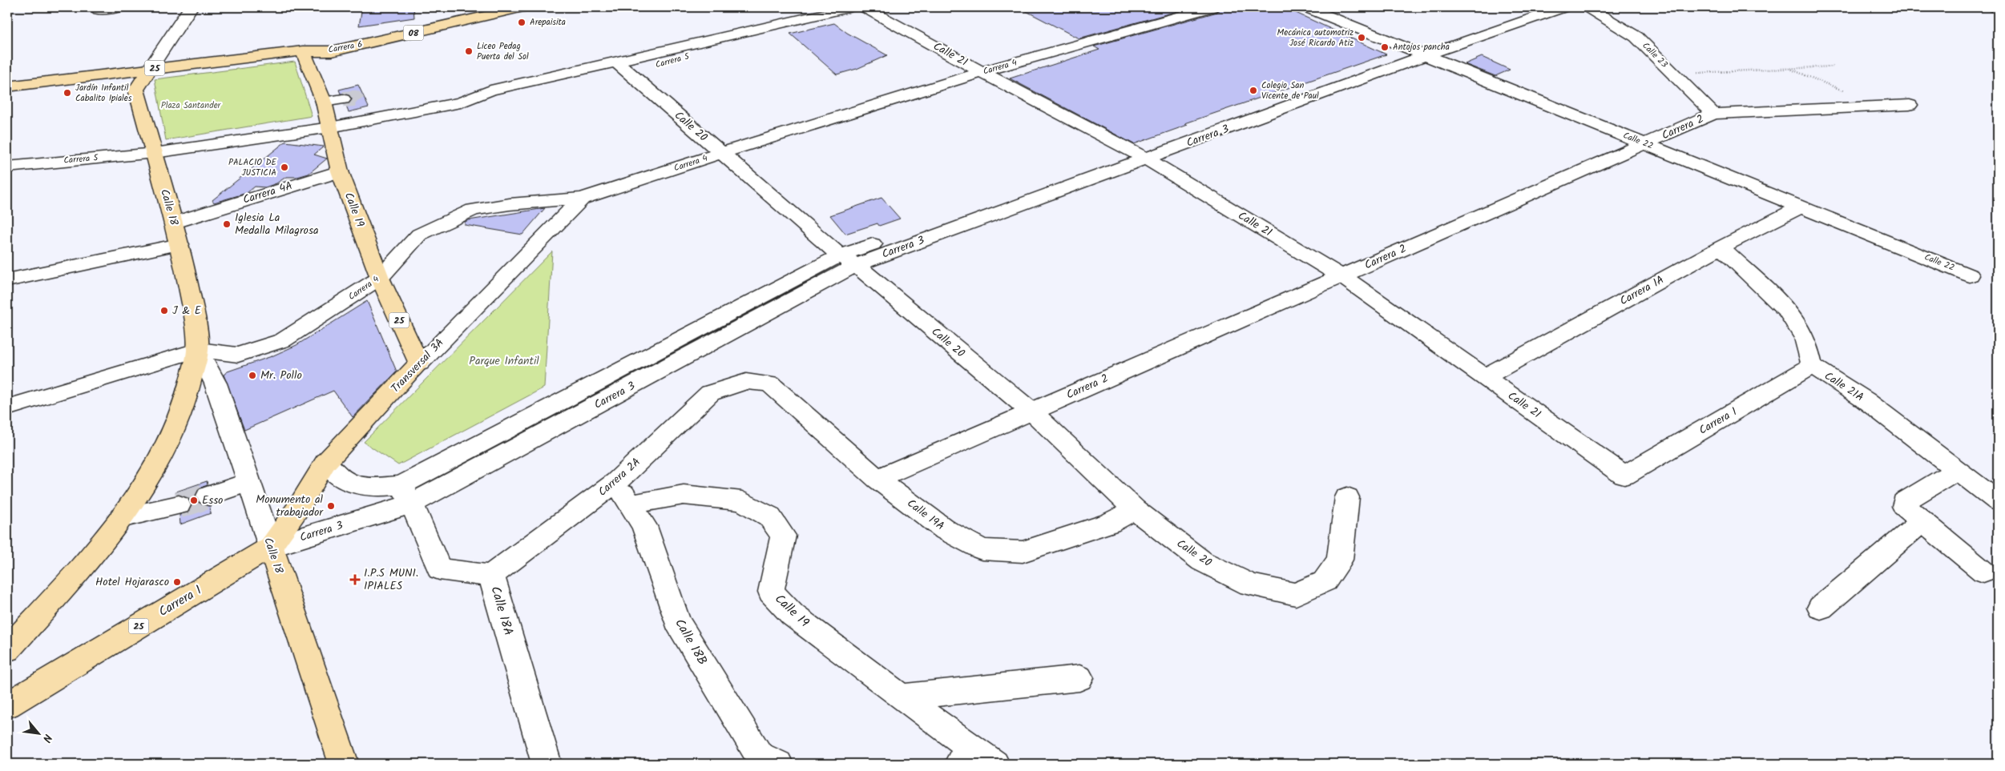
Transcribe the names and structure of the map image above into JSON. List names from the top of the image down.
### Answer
{
  "streets": {
    "main road": [
      "08",
      "Carrera 6",
      "25",
      "Calle 18",
      "Calle 19",
      "Transversal 3A",
      "Carrera 1"
    ],
    "street": [
      "Calle 21",
      "Calle 23",
      "Carrera 5",
      "Carrera 4",
      "Calle 20",
      "Carrera 2",
      "Carrera 3",
      "Calle 22",
      "Carrera 4A",
      "Carrera 1A",
      "Calle 21A",
      "Carrera 2A",
      "Calle 19A",
      "Calle 18A",
      "Calle 18B"
    ]
  },
  "crossings": [
    ["Carrera 6", "25"],
    ["Carrera 6", "Calle 19"],
    ["Calle 21", "Carrera 5"],
    ["Calle 21", "Carrera 4"],
    ["Calle 21", "Carrera 2"],
    ["Calle 21", "Carrera 3"],
    ["Calle 21", "Carrera 1A"],
    ["Calle 21", "Carrera 1"],
    ["Calle 23", "Carrera 2"],
    ["Carrera 5", "Calle 20"],
    ["Carrera 5", "Calle 18"],
    ["Carrera 5", "Calle 19"],
    ["Carrera 4", "Calle 20"],
    ["Carrera 4", "Calle 18"],
    ["Carrera 4", "Calle 19"],
    ["Carrera 4", "Transversal 3A"],
    ["25", "Calle 18"],
    ["25", "Calle 19"],
    ["Calle 20", "Carrera 2"],
    ["Calle 20", "Carrera 3"],
    ["Calle 20", "Calle 19A"],
    ["Carrera 2", "Calle 22"],
    ["Carrera 2", "Calle 19A"],
    ["Carrera 3", "Calle 22"],
    ["Carrera 3", "Calle 18"],
    ["Carrera 3", "Transversal 3A"],
    ["Carrera 3", "Carrera 1"],
    ["Carrera 3", "Calle 18A"],
    ["Calle 22", "Carrera 1A"],
    ["Carrera 4A", "Calle 18"],
    ["Carrera 4A", "Calle 19"],
    ["Calle 18", "Transversal 3A"],
    ["Calle 18", "Carrera 1"],
    ["Calle 19", "Transversal 3A"],
    ["Calle 19", "Carrera 2A"],
    ["Calle 19", "Calle 18B"],
    ["Carrera 1A", "Calle 21A"],
    ["Transversal 3A", "Carrera 1"],
    ["Calle 21A", "Carrera 1"],
    ["Carrera 2A", "Calle 19A"],
    ["Carrera 2A", "Calle 18A"],
    ["Carrera 2A", "Calle 18B"]
  ],
  "parks": ["Plaza Santander", "Parque Infantil"],
  "places": {
    "other": [
      "Arepaisita",
      "Mecánica automotriz José Ricardo Atiz",
      "Antojos pancha",
      "Liceo Pedag Puerta del Sol",
      "Colegio San Vicente de Paul",
      "Jardín Infantil Cabalito Ipiales",
      "PALACIO DE JUSTICIA",
      "Iglesia La Medalla Milagrosa",
      "J & E",
      "Mr. Pollo",
      "Esso",
      "Monumento al trabajador",
      "Hotel Hojarasco"
    ],
    "health": ["I.P.S MUNI. IPIALES"]
  },
  "north": "bottom right"
}
